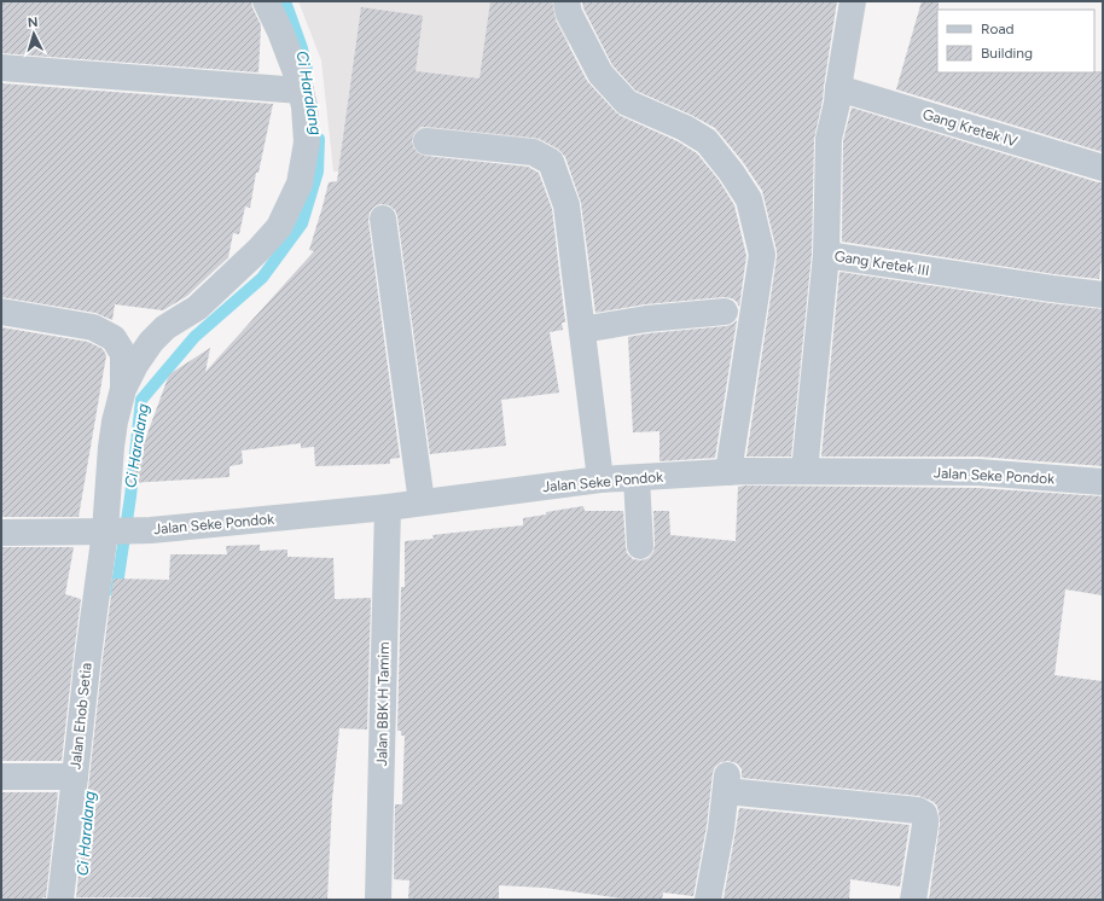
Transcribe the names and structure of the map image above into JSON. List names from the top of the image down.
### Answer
{
  "streets": {
    "street": [
      "Gang Kretek IV",
      "Gang Kretek III",
      "Jalan Seke Pondok",
      "Jalan BBK H Tamim",
      "Jalan Ehob Setia"
    ]
  },
  "crossings": [
    ["Gang Kretek IV", "Gang Kretek III"],
    ["Jalan Seke Pondok", "Jalan BBK H Tamim"],
    ["Jalan Seke Pondok", "Jalan Ehob Setia"]
  ],
  "water": ["Ci Haralang"],
  "legend": ["Road", "Building"],
  "north": "top"
}
